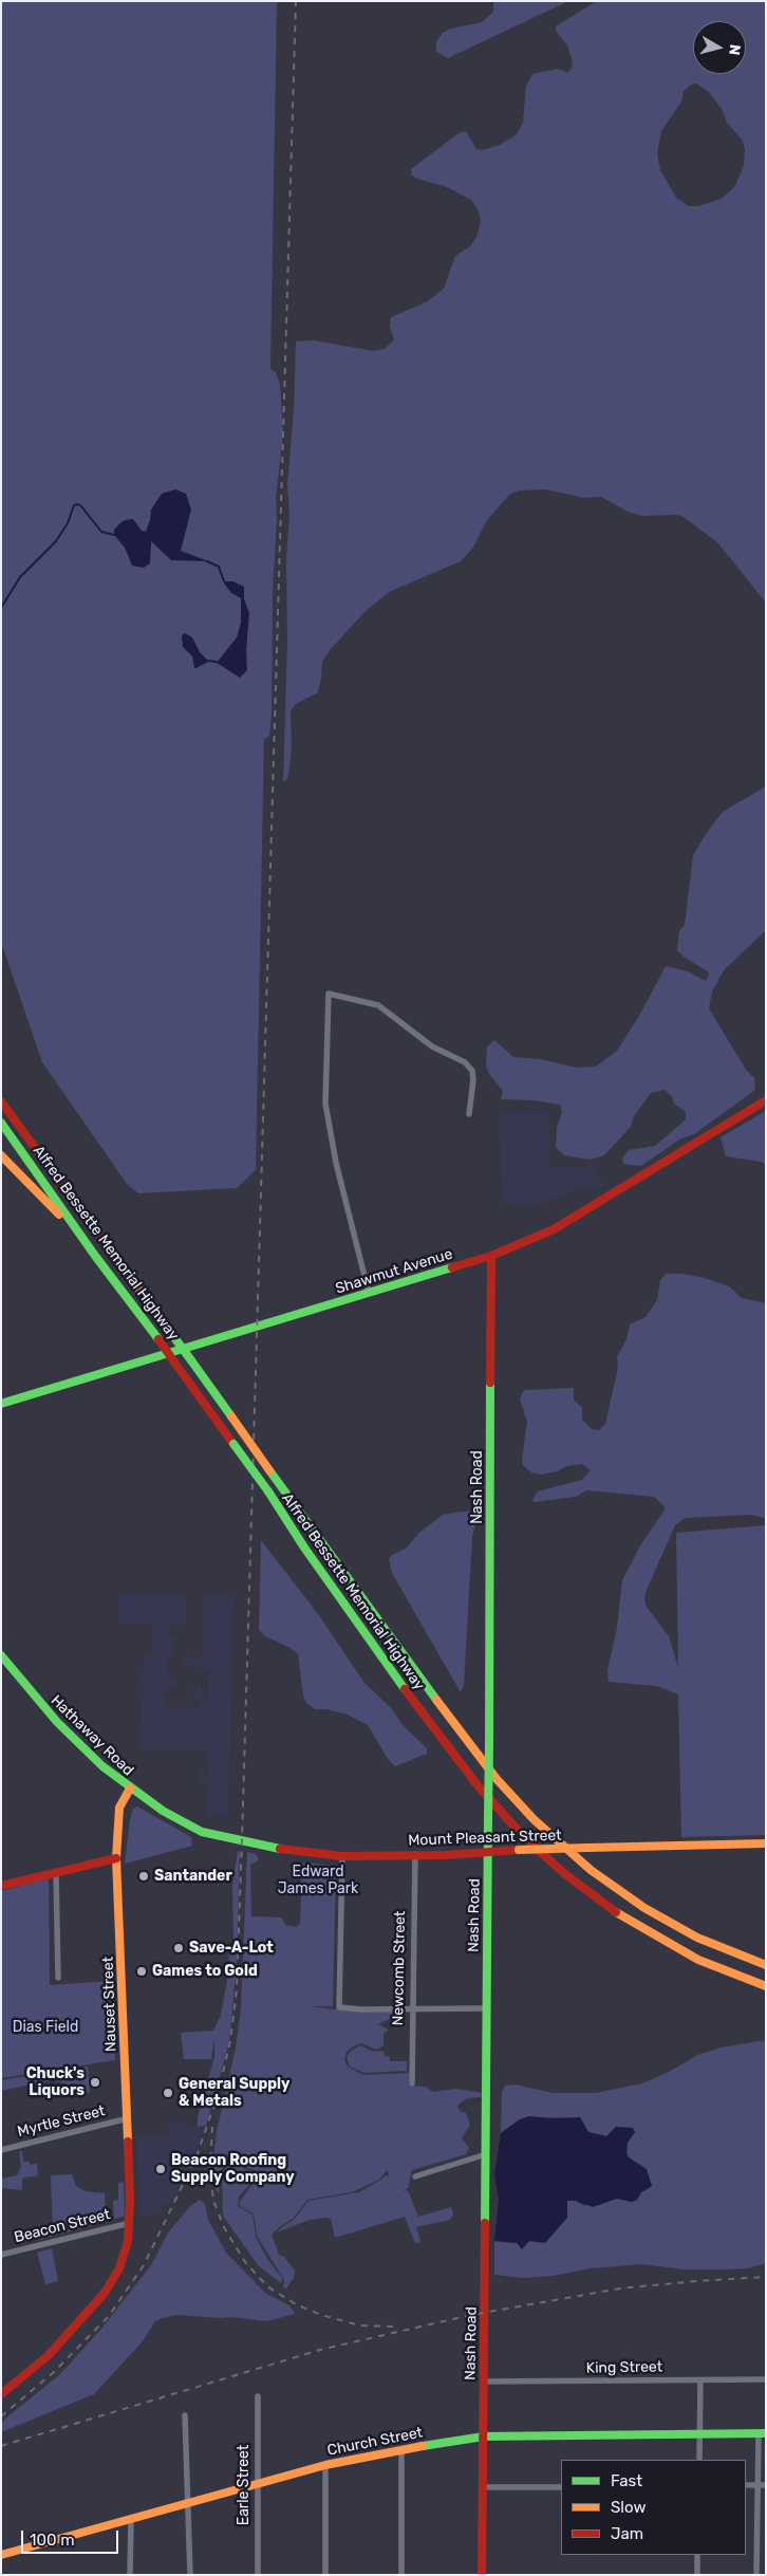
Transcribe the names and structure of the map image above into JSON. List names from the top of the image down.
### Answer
{
  "streets": {
    "main road": [
      "Alfred Bessette Memorial Highway",
      "Shawmut Avenue",
      "Nash Road",
      "Hathaway Road",
      "Mount Pleasant Street",
      "Nauset Street",
      "Church Street"
    ],
    "street": [
      "Newcomb Street",
      "Myrtle Street",
      "Beacon Street",
      "King Street",
      "Earle Street"
    ]
  },
  "crossings": [
    ["Shawmut Avenue", "Nash Road"],
    ["Nash Road", "Mount Pleasant Street"],
    ["Nash Road", "King Street"],
    ["Nash Road", "Church Street"],
    ["Hathaway Road", "Mount Pleasant Street"],
    ["Hathaway Road", "Nauset Street"],
    ["Mount Pleasant Street", "Newcomb Street"],
    ["Nauset Street", "Myrtle Street"],
    ["Nauset Street", "Beacon Street"],
    ["Church Street", "Earle Street"]
  ],
  "parks": ["Edward James Park", "Dias Field"],
  "places": [
    "Santander",
    "Save-A-Lot",
    "Games to Gold",
    "Chuck's Liquors",
    "General Supply & Metals",
    "Beacon Roofing Supply Company"
  ],
  "legend": ["Fast", "Slow", "Jam"],
  "scale_bar": "100 m",
  "north": "right"
}
